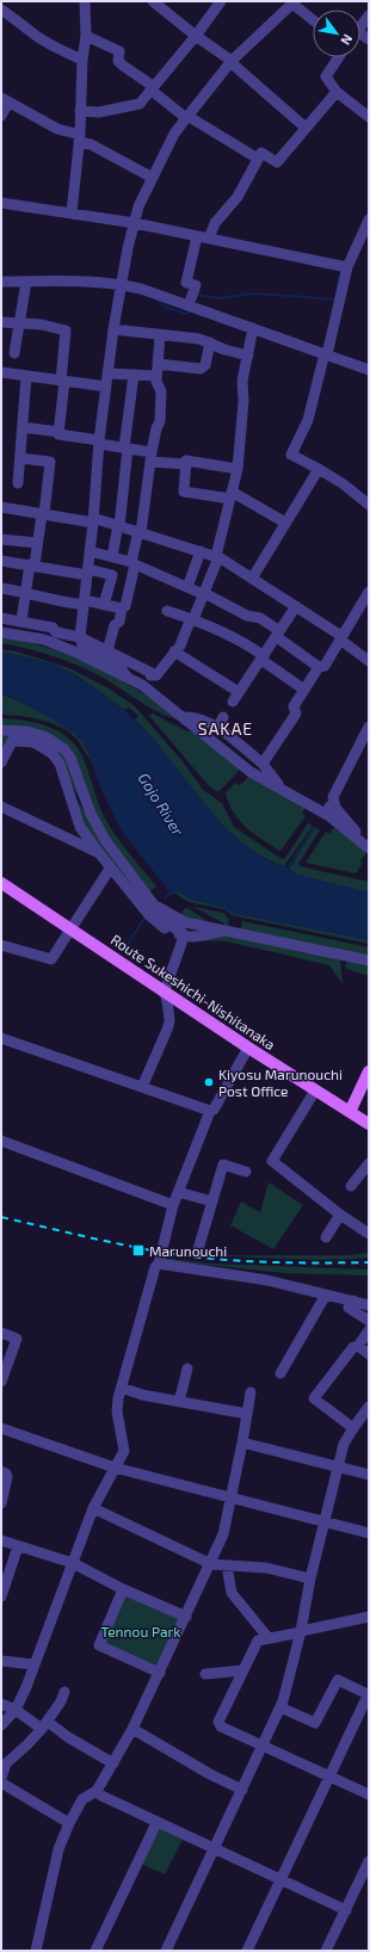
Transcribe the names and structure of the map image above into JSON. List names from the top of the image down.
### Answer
{
  "streets": {
    "main road": ["Route Sukeshichi-Nishitanaka"]
  },
  "districts": ["SAKAE"],
  "water": ["Gojo River"],
  "parks": ["Tennou Park"],
  "places": {
    "other": ["Kiyosu Marunouchi Post Office"],
    "transit": ["Marunouchi"]
  },
  "north": "bottom right"
}
